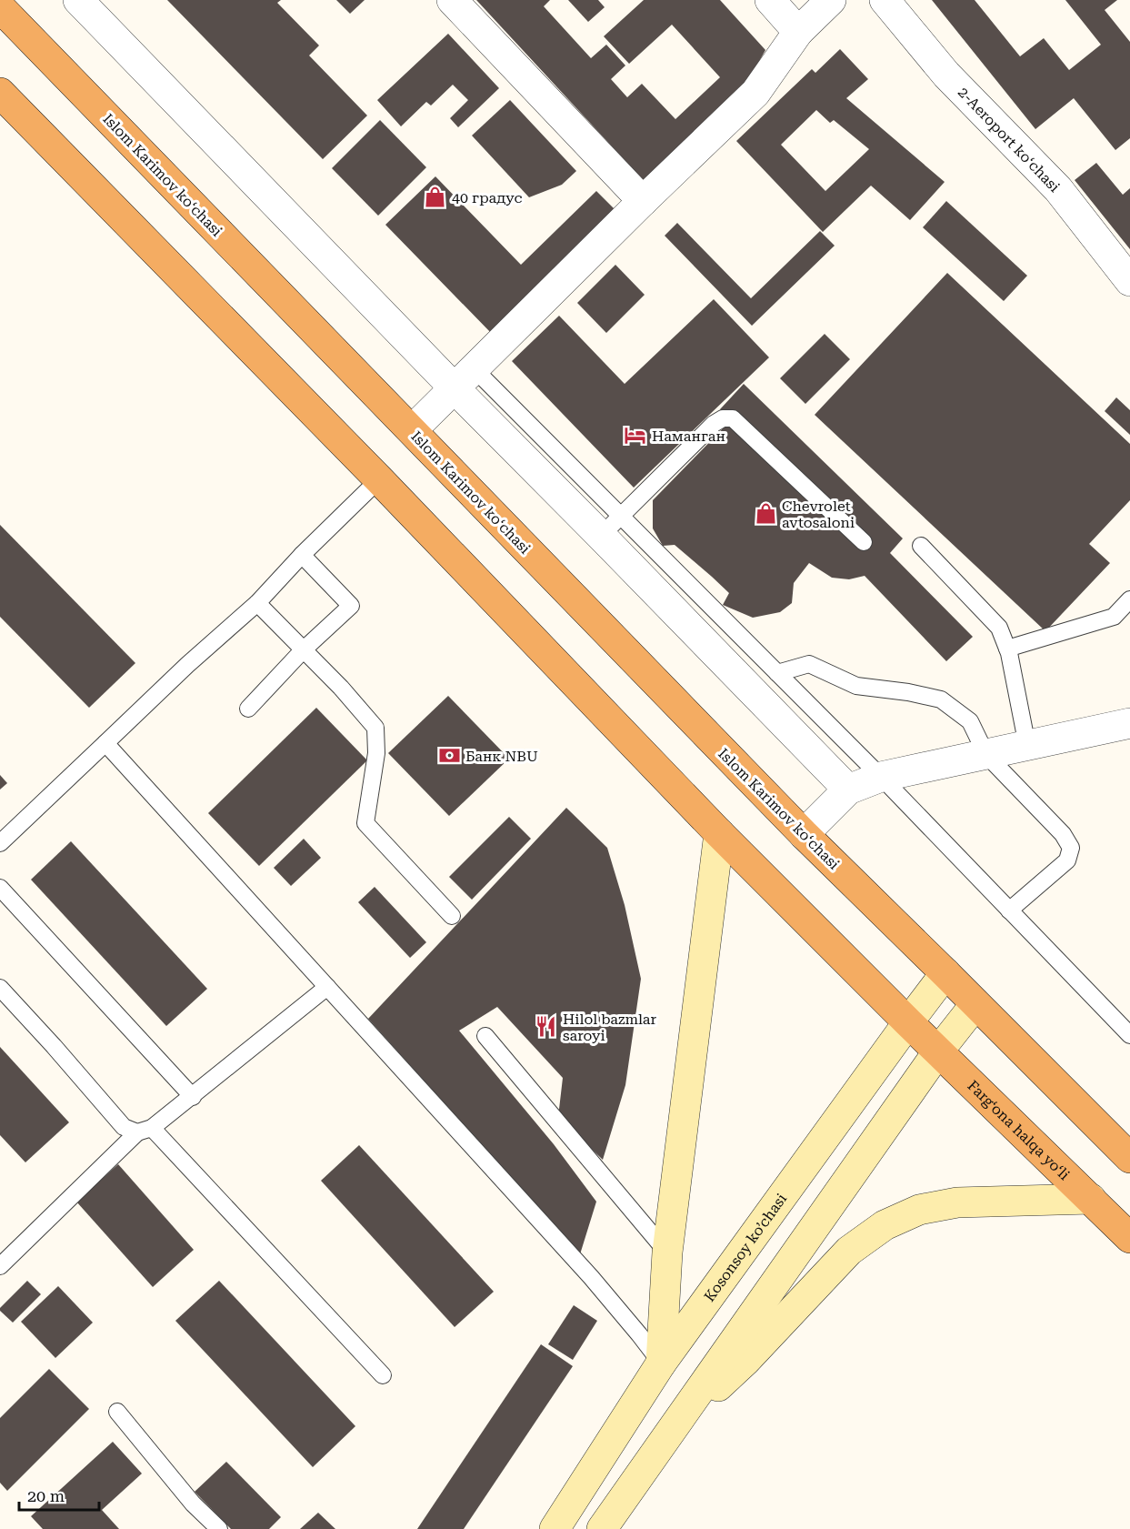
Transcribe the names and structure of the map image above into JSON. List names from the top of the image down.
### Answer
{
  "streets": {
    "highway": ["Islom Karimov koʻchasi", "Farg‘ona halqa yo‘li"],
    "main road": ["Kosonsoy ko’chasi"],
    "street": ["2-Aeroport koʻchasi"]
  },
  "crossings": [
    ["Islom Karimov koʻchasi", "Kosonsoy ko’chasi"],
    ["Farg‘ona halqa yo‘li", "Kosonsoy ko’chasi"]
  ],
  "places": {
    "shop": ["40 градус", "Chevrolet avtosaloni"],
    "hotel": ["Наманган"],
    "bank": ["Банк NBU"],
    "restaurant": ["Hilol bazmlar saroyi"]
  },
  "scale_bar": "20 m"
}
